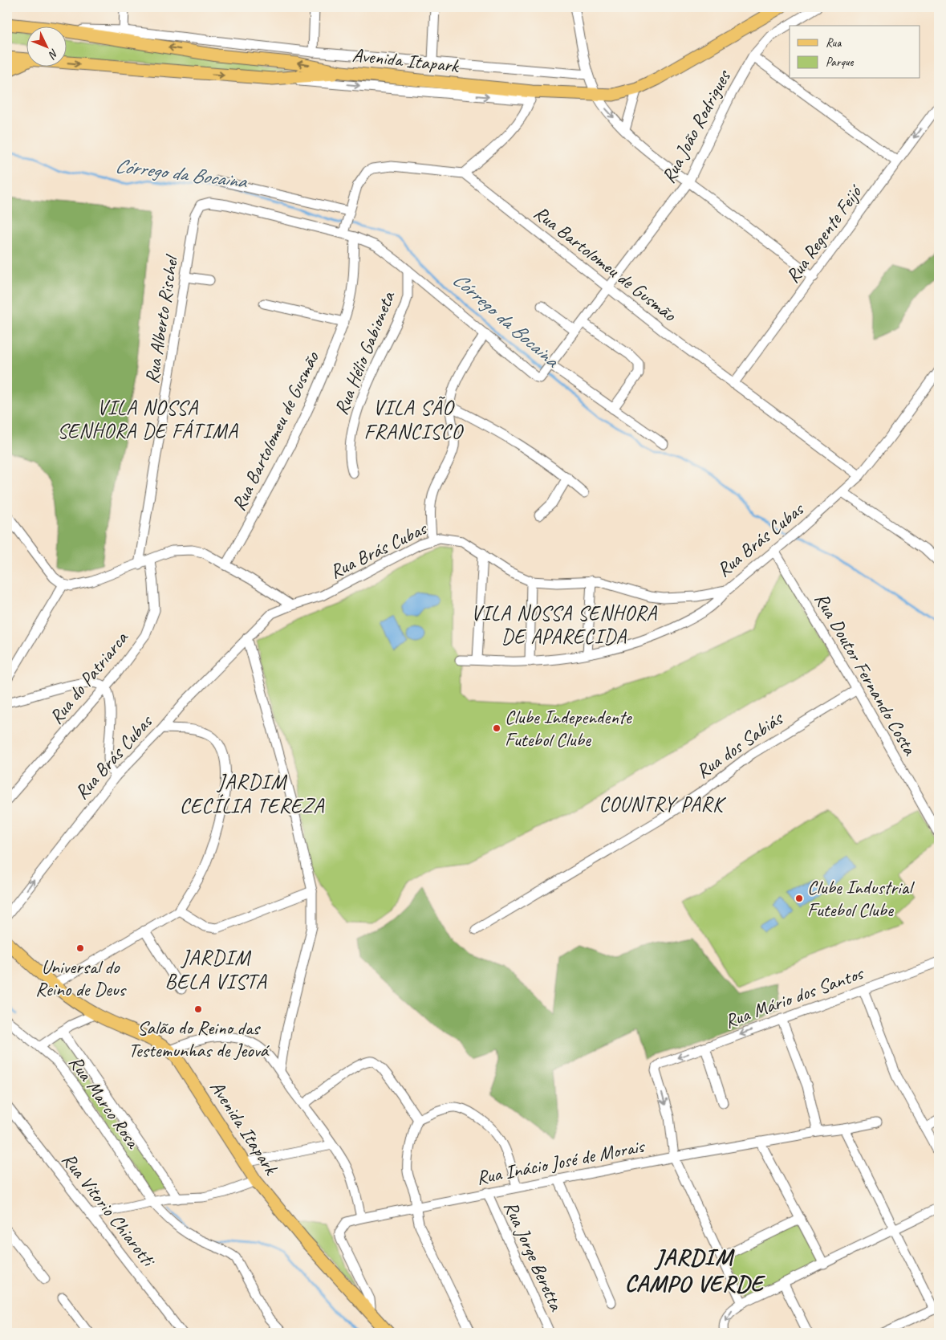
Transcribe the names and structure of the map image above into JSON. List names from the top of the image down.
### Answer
{
  "streets": {
    "main road": ["Avenida Itapark"],
    "street": [
      "Rua João Rodrigues",
      "Rua Regente Feijó",
      "Rua Bartolomeu de Gusmão",
      "Rua Alberto Rischel",
      "Rua Hélio Gabioneta",
      "Rua Brás Cubas",
      "Rua Doutor Fernando Costa",
      "Rua do Patriarca",
      "Rua dos Sabiás",
      "Rua Mário dos Santos",
      "Rua Marco Rosa",
      "Rua Inácio José de Morais",
      "Rua Vitorio Chiarotti",
      "Rua Jorge Beretta"
    ]
  },
  "crossings": [
    ["Avenida Itapark", "Rua Marco Rosa"],
    ["Avenida Itapark", "Rua Inácio José de Morais"],
    ["Rua João Rodrigues", "Rua Bartolomeu de Gusmão"],
    ["Rua João Rodrigues", "Rua Hélio Gabioneta"],
    ["Rua Regente Feijó", "Rua Bartolomeu de Gusmão"],
    ["Rua Bartolomeu de Gusmão", "Rua Hélio Gabioneta"],
    ["Rua Bartolomeu de Gusmão", "Rua Brás Cubas"],
    ["Rua Alberto Rischel", "Rua Hélio Gabioneta"],
    ["Rua Brás Cubas", "Rua Doutor Fernando Costa"],
    ["Rua Doutor Fernando Costa", "Rua dos Sabiás"],
    ["Rua Mário dos Santos", "Rua Inácio José de Morais"],
    ["Rua Inácio José de Morais", "Rua Jorge Beretta"]
  ],
  "districts": [
    "VILA SÃO FRANCISCO",
    "VILA NOSSA SENHORA DE FÁTIMA",
    "VILA NOSSA SENHORA DE APARECIDA",
    "JARDIM CECÍLIA TEREZA",
    "COUNTRY PARK",
    "JARDIM BELA VISTA",
    "JARDIM CAMPO VERDE"
  ],
  "water": ["Córrego da Bocaina"],
  "places": [
    "Clube Independente Futebol Clube",
    "Clube Industrial Futebol Clube",
    "Universal do Reino de Deus",
    "Salão do Reino das Testemunhas de Jeová"
  ],
  "legend": ["Rua", "Parque"],
  "north": "bottom right"
}
